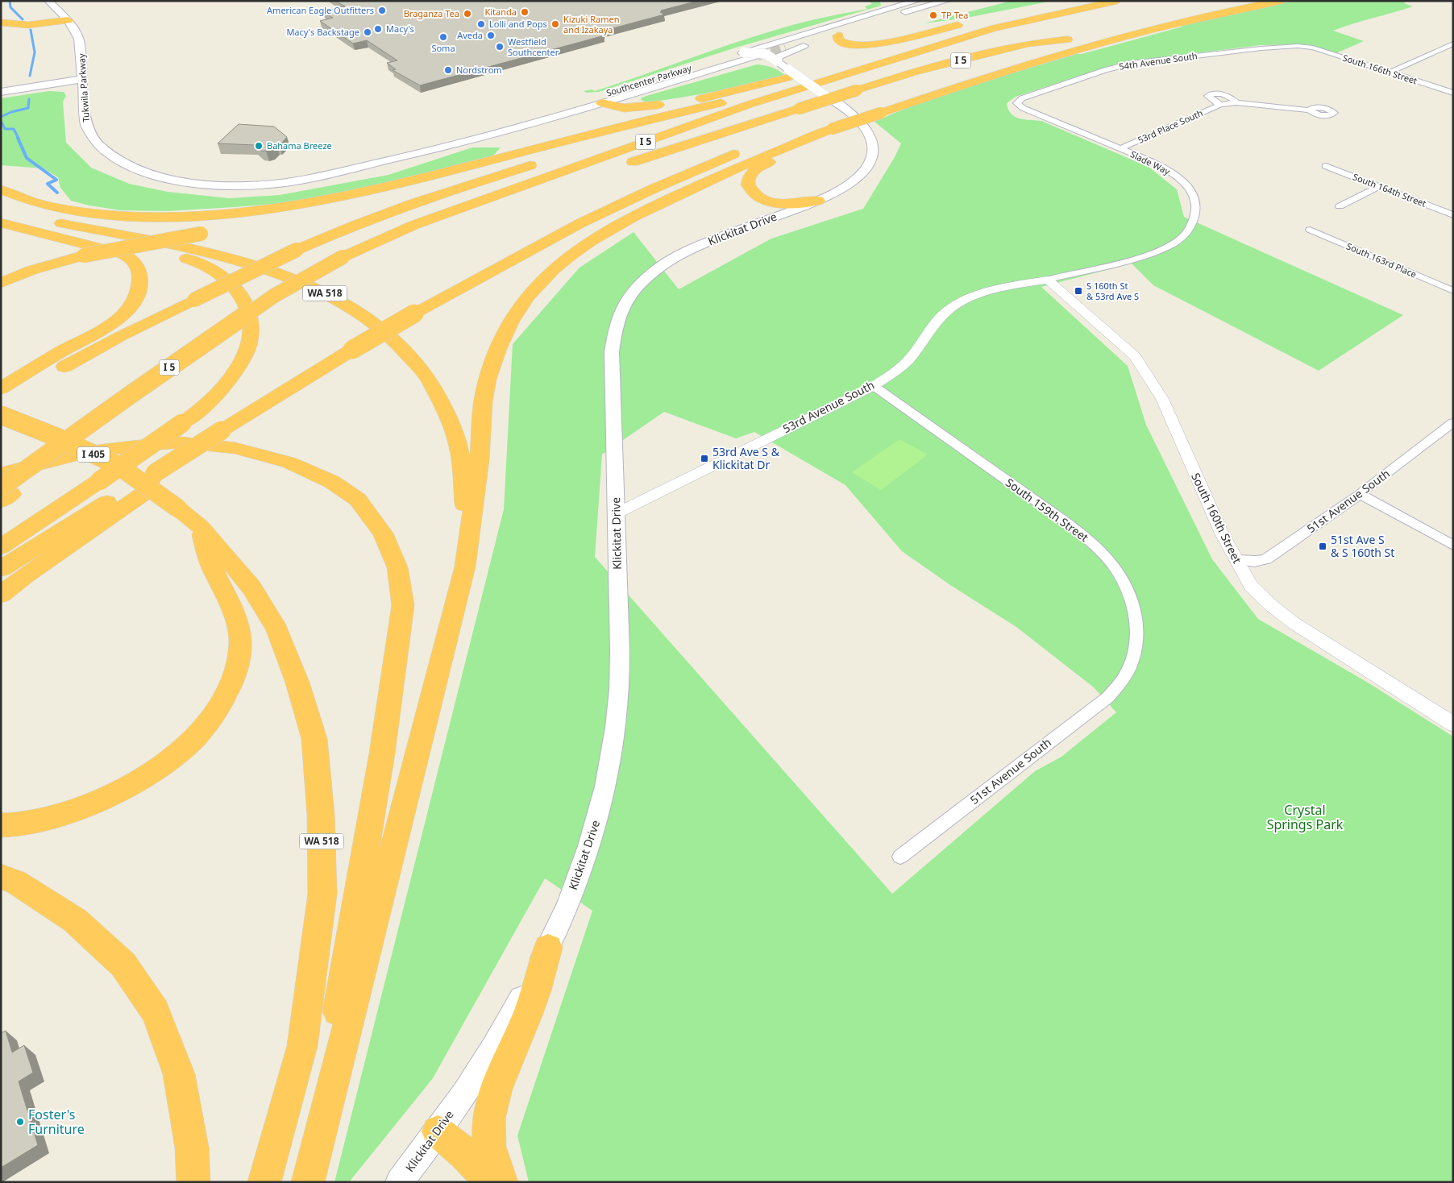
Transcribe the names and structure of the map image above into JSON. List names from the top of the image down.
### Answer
{
  "streets": {
    "highway": ["I 5", "WA 518", "I 405"],
    "main road": ["Southcenter Parkway", "Tukwila Parkway", "Klickitat Drive"],
    "street": [
      "54th Avenue South",
      "South 166th Street",
      "53rd Place South",
      "Slade Way",
      "South 164th Street",
      "South 163rd Place",
      "53rd Avenue South",
      "51st Avenue South",
      "South 159th Street",
      "South 160th Street"
    ]
  },
  "crossings": [
    ["54th Avenue South", "South 166th Street"],
    ["54th Avenue South", "Slade Way"],
    ["Southcenter Parkway", "Tukwila Parkway"],
    ["Southcenter Parkway", "Klickitat Drive"],
    ["53rd Place South", "Slade Way"],
    ["Slade Way", "53rd Avenue South"],
    ["Slade Way", "South 160th Street"],
    ["Klickitat Drive", "53rd Avenue South"],
    ["WA 518", "I 405"],
    ["53rd Avenue South", "South 159th Street"],
    ["53rd Avenue South", "South 160th Street"],
    ["51st Avenue South", "South 159th Street"],
    ["51st Avenue South", "South 160th Street"]
  ],
  "parks": ["Crystal Springs Park"],
  "places": {
    "other": [
      "American Eagle Outfitters",
      "Kitanda",
      "Braganza Tea",
      "TP Tea",
      "Lolli and Pops",
      "Kizuki Ramen and Izakaya",
      "Macy's",
      "Macy's Backstage",
      "Aveda",
      "Soma",
      "Westfield Southcenter",
      "Nordstrom",
      "Bahama Breeze",
      "Foster's Furniture"
    ],
    "transit": ["S 160th St & 53rd Ave S", "53rd Ave S & Klickitat Dr", "51st Ave S & S 160th St"]
  }
}
